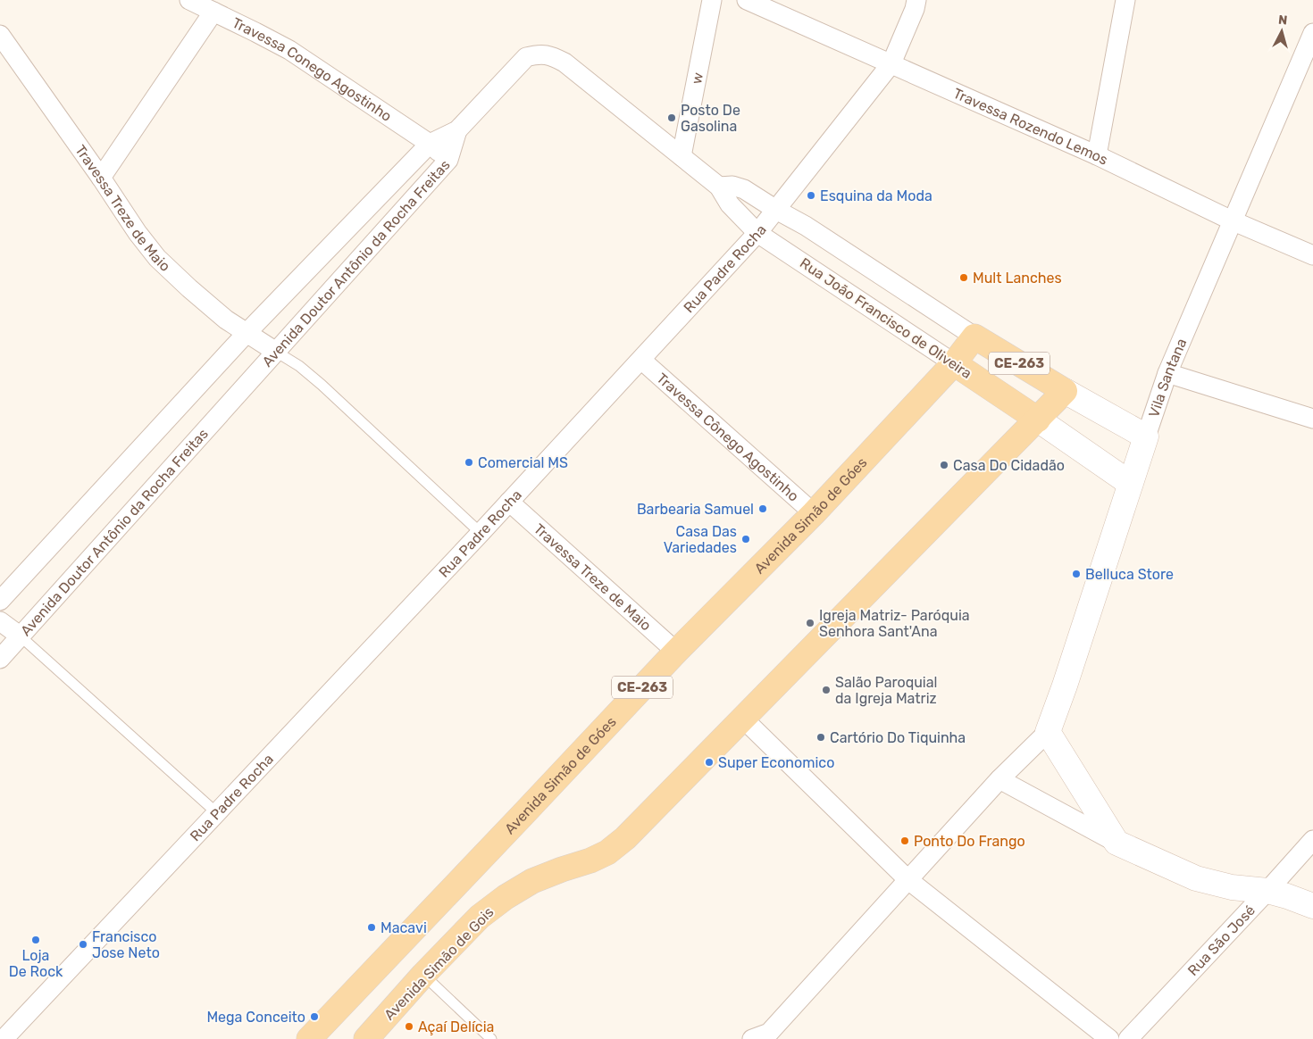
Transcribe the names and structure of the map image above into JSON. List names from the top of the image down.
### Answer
{
  "streets": {
    "main road": [
      "Rua João Francisco de Oliveira",
      "CE-263",
      "Avenida Simão de Góes",
      "Avenida Simão de Gois"
    ],
    "street": [
      "Travessa Conego Agostinho",
      "w",
      "Travessa Rozendo Lemos",
      "Travessa Treze de Maio",
      "Avenida Doutor Antônio da Rocha Freitas",
      "Rua Padre Rocha",
      "Vila Santana",
      "Travessa Cônego Agostinho",
      "Rua São José"
    ]
  },
  "crossings": [
    ["Travessa Conego Agostinho", "Avenida Doutor Antônio da Rocha Freitas"],
    ["w", "Rua João Francisco de Oliveira"],
    ["Travessa Rozendo Lemos", "Rua Padre Rocha"],
    ["Travessa Rozendo Lemos", "Vila Santana"],
    ["Travessa Treze de Maio", "Avenida Doutor Antônio da Rocha Freitas"],
    ["Travessa Treze de Maio", "Rua Padre Rocha"],
    ["Travessa Treze de Maio", "Avenida Simão de Góes"],
    ["Avenida Doutor Antônio da Rocha Freitas", "Rua João Francisco de Oliveira"],
    ["Rua Padre Rocha", "Rua João Francisco de Oliveira"],
    ["Rua Padre Rocha", "Travessa Cônego Agostinho"],
    ["Rua João Francisco de Oliveira", "Vila Santana"],
    ["Rua João Francisco de Oliveira", "Avenida Simão de Góes"],
    ["Rua João Francisco de Oliveira", "Avenida Simão de Gois"],
    ["CE-263", "Avenida Simão de Góes"],
    ["CE-263", "Avenida Simão de Gois"],
    ["Travessa Cônego Agostinho", "Avenida Simão de Góes"]
  ],
  "places": [
    "Posto De Gasolina",
    "Esquina da Moda",
    "Mult Lanches",
    "Comercial MS",
    "Casa Do Cidadão",
    "Barbearia Samuel",
    "Casa Das Variedades",
    "Belluca Store",
    "Igreja Matriz- Paróquia Senhora Sant'Ana",
    "Salão Paroquial da Igreja Matriz",
    "Cartório Do Tiquinha",
    "Super Economico",
    "Ponto Do Frango",
    "Macavi",
    "Loja De Rock",
    "Francisco Jose Neto",
    "Mega Conceito",
    "Açaí Delícia"
  ],
  "north": "top"
}
